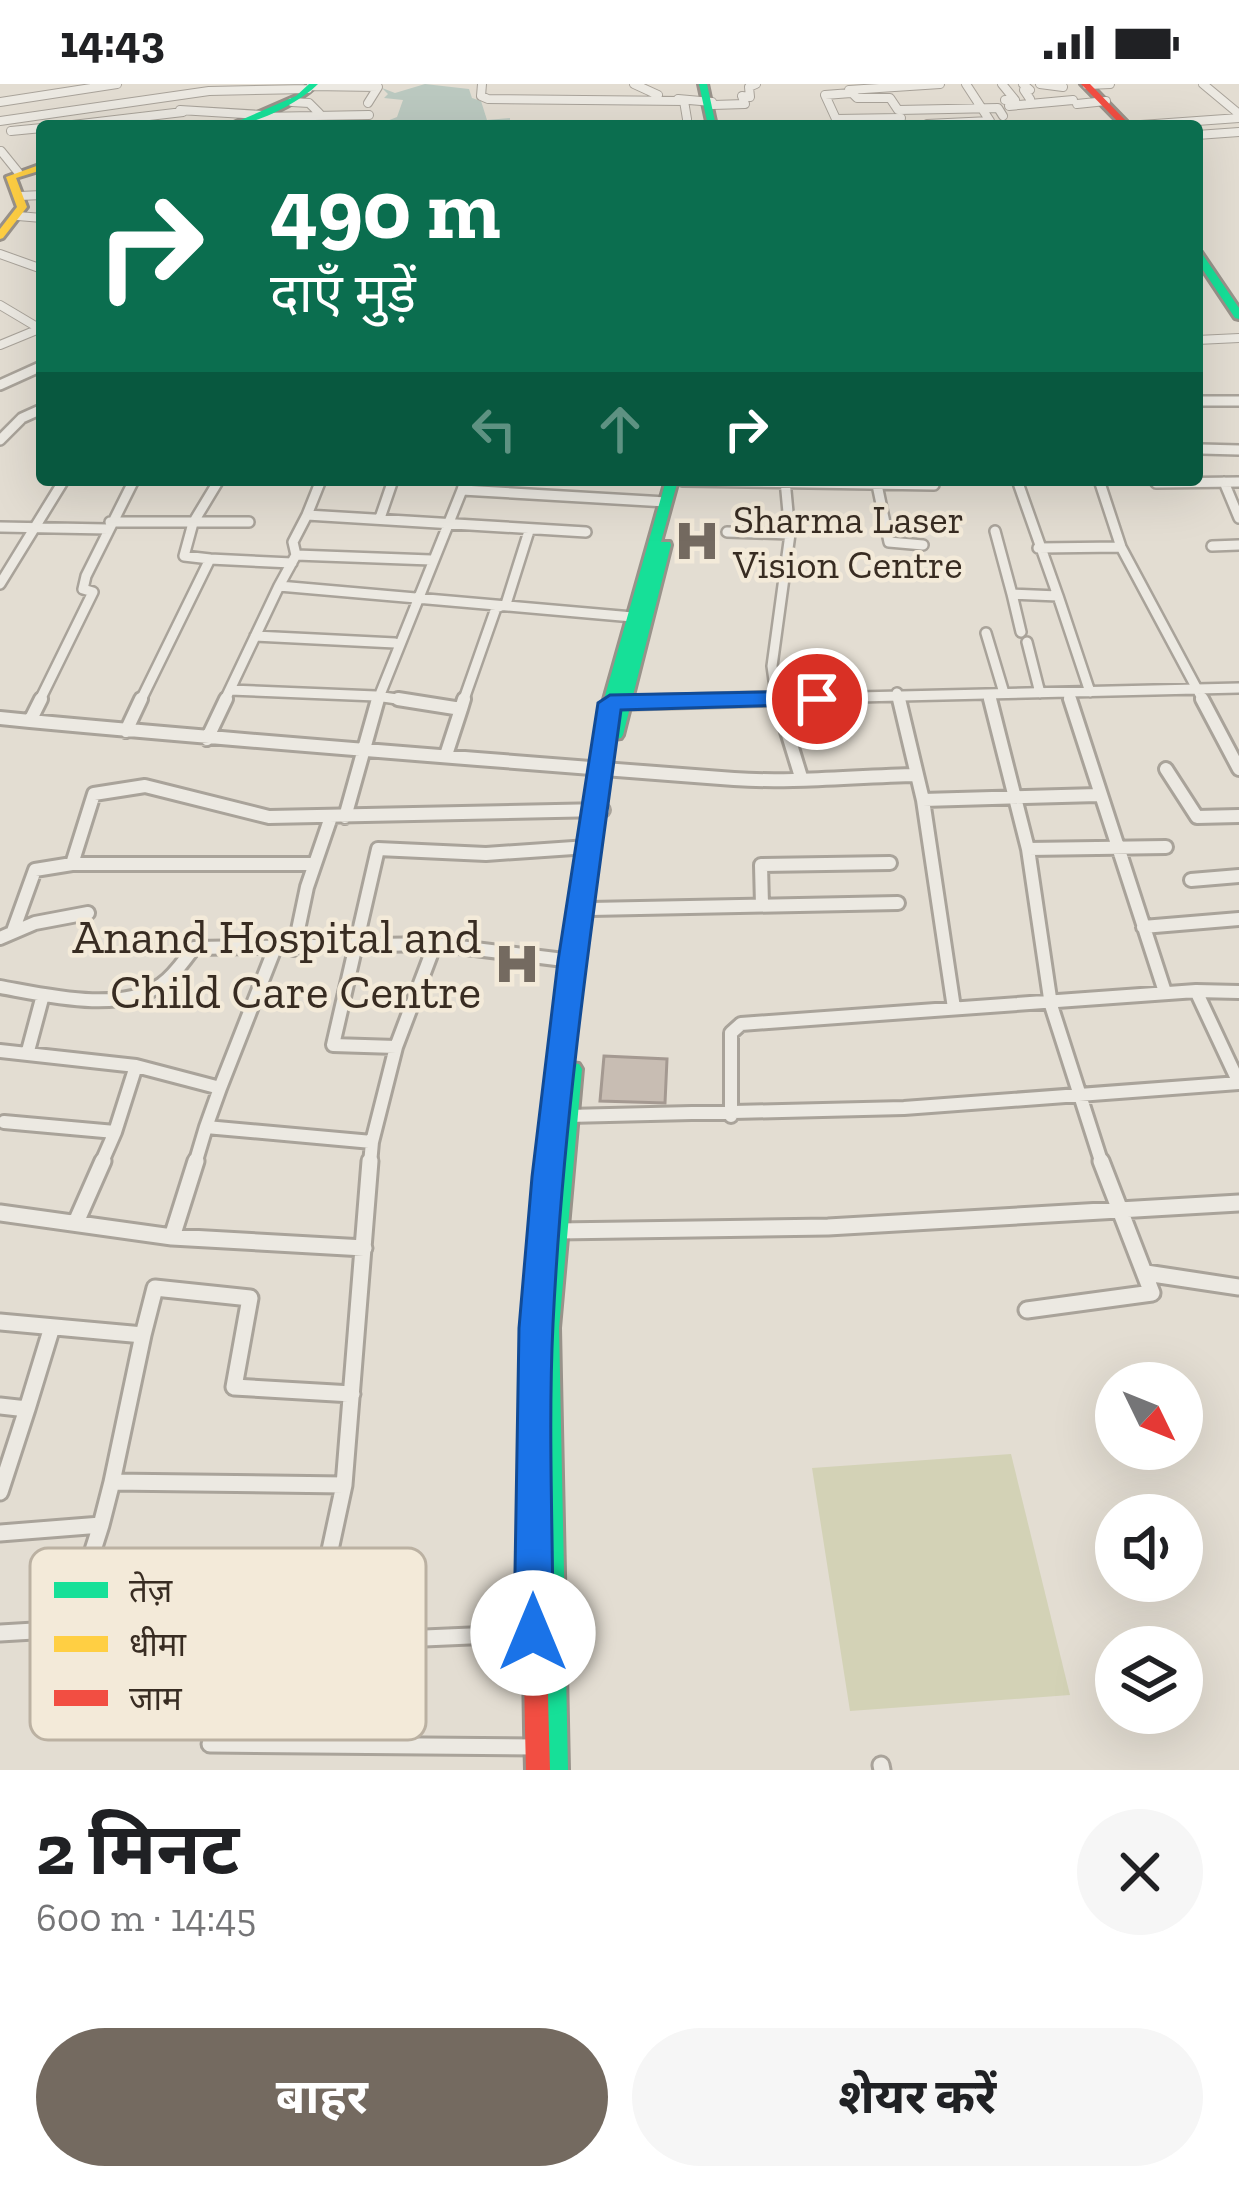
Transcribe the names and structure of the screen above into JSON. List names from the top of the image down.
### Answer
{
  "places": {
    "hospital": ["Sharma Laser Vision Centre", "Anand Hospital and Child Care Centre"]
  },
  "legend": ["तेज़", "धीमा", "जाम"],
  "north": "bottom right",
  "page": {
    "status": "14:43",
    "turn": ["490 m", "दाएँ मुड़ें"],
    "heading": ["2 मिनट", "600 m · 14:45"],
    "buttons": ["बाहर", "शेयर करें"]
  }
}
